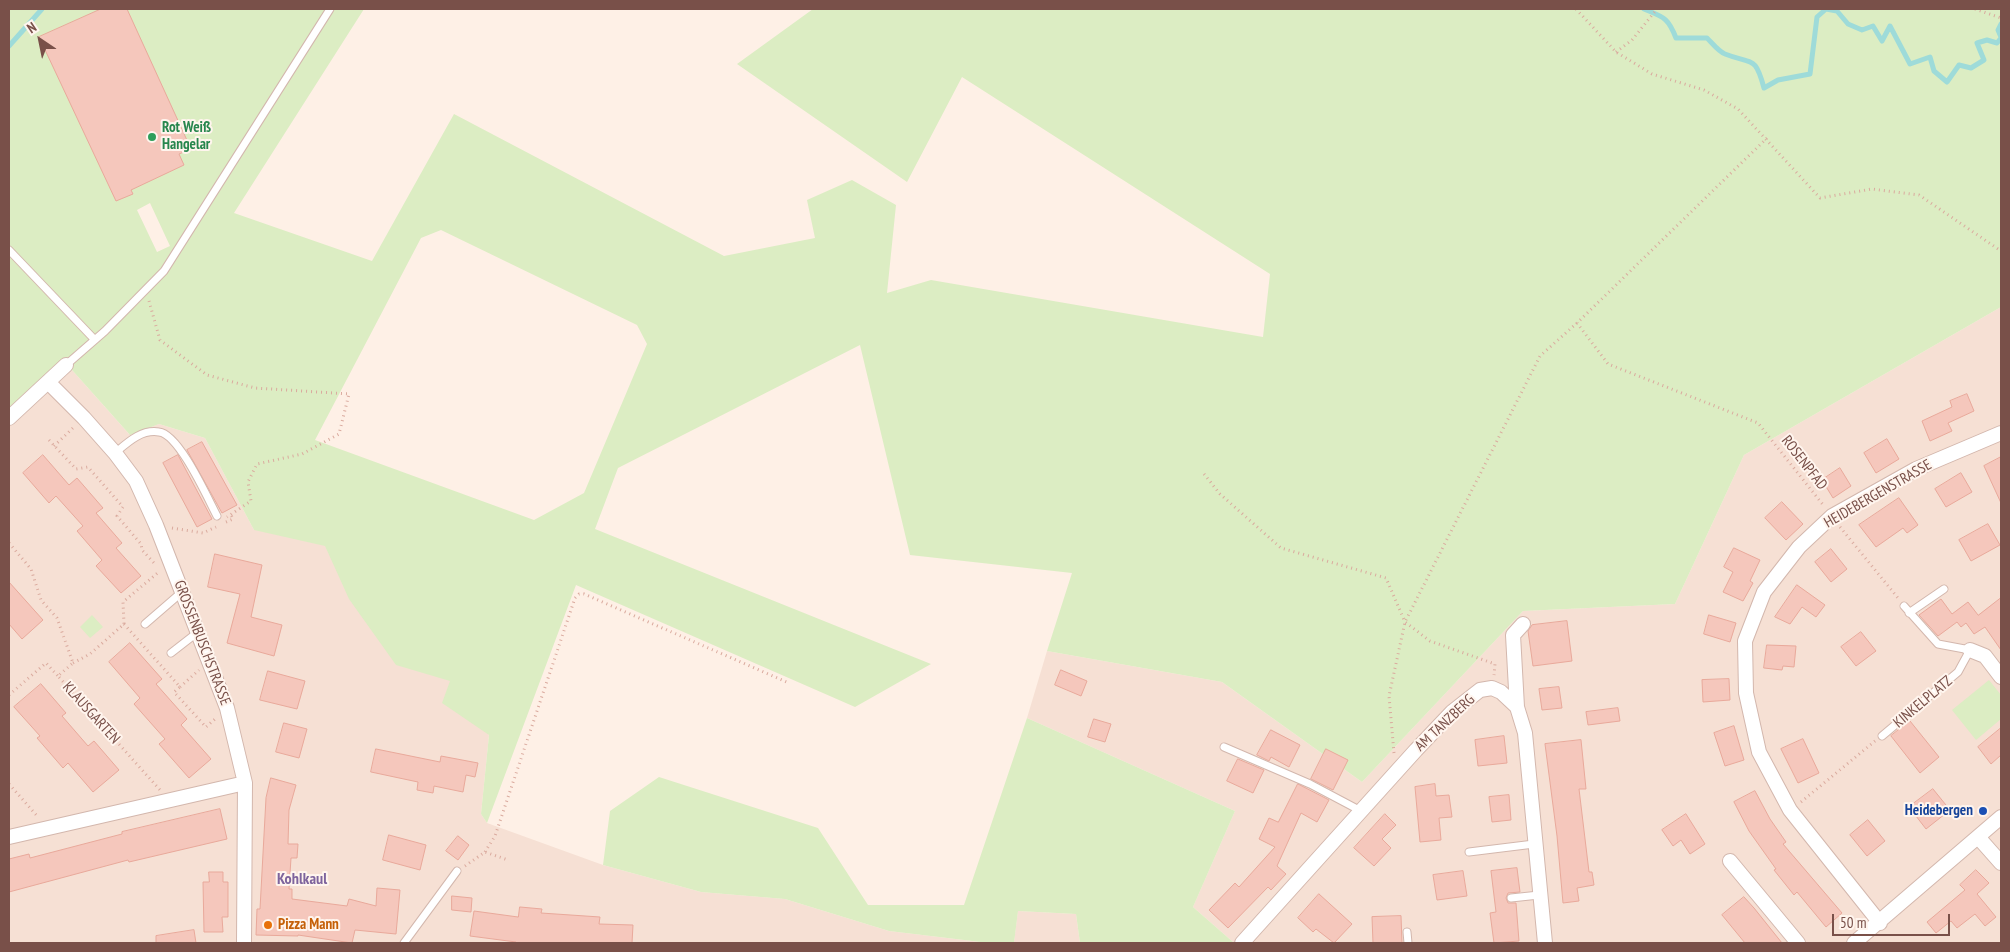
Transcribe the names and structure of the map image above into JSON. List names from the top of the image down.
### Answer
{
  "streets": {
    "street": ["HEIDEBERGENSTRASSE", "GROSSENBUSCHSTRASSE", "AM TANZBERG"],
    "lane": ["KINKELPLATZ"],
    "path": ["ROSENPFAD", "KLAUSGARTEN"]
  },
  "crossings": [
    ["ROSENPFAD", "HEIDEBERGENSTRASSE"]
  ],
  "districts": ["Kohlkaul"],
  "places": ["Rot Weiß Hangelar", "Heidebergen", "Pizza Mann"],
  "scale_bar": "50 m",
  "north": "top left"
}
